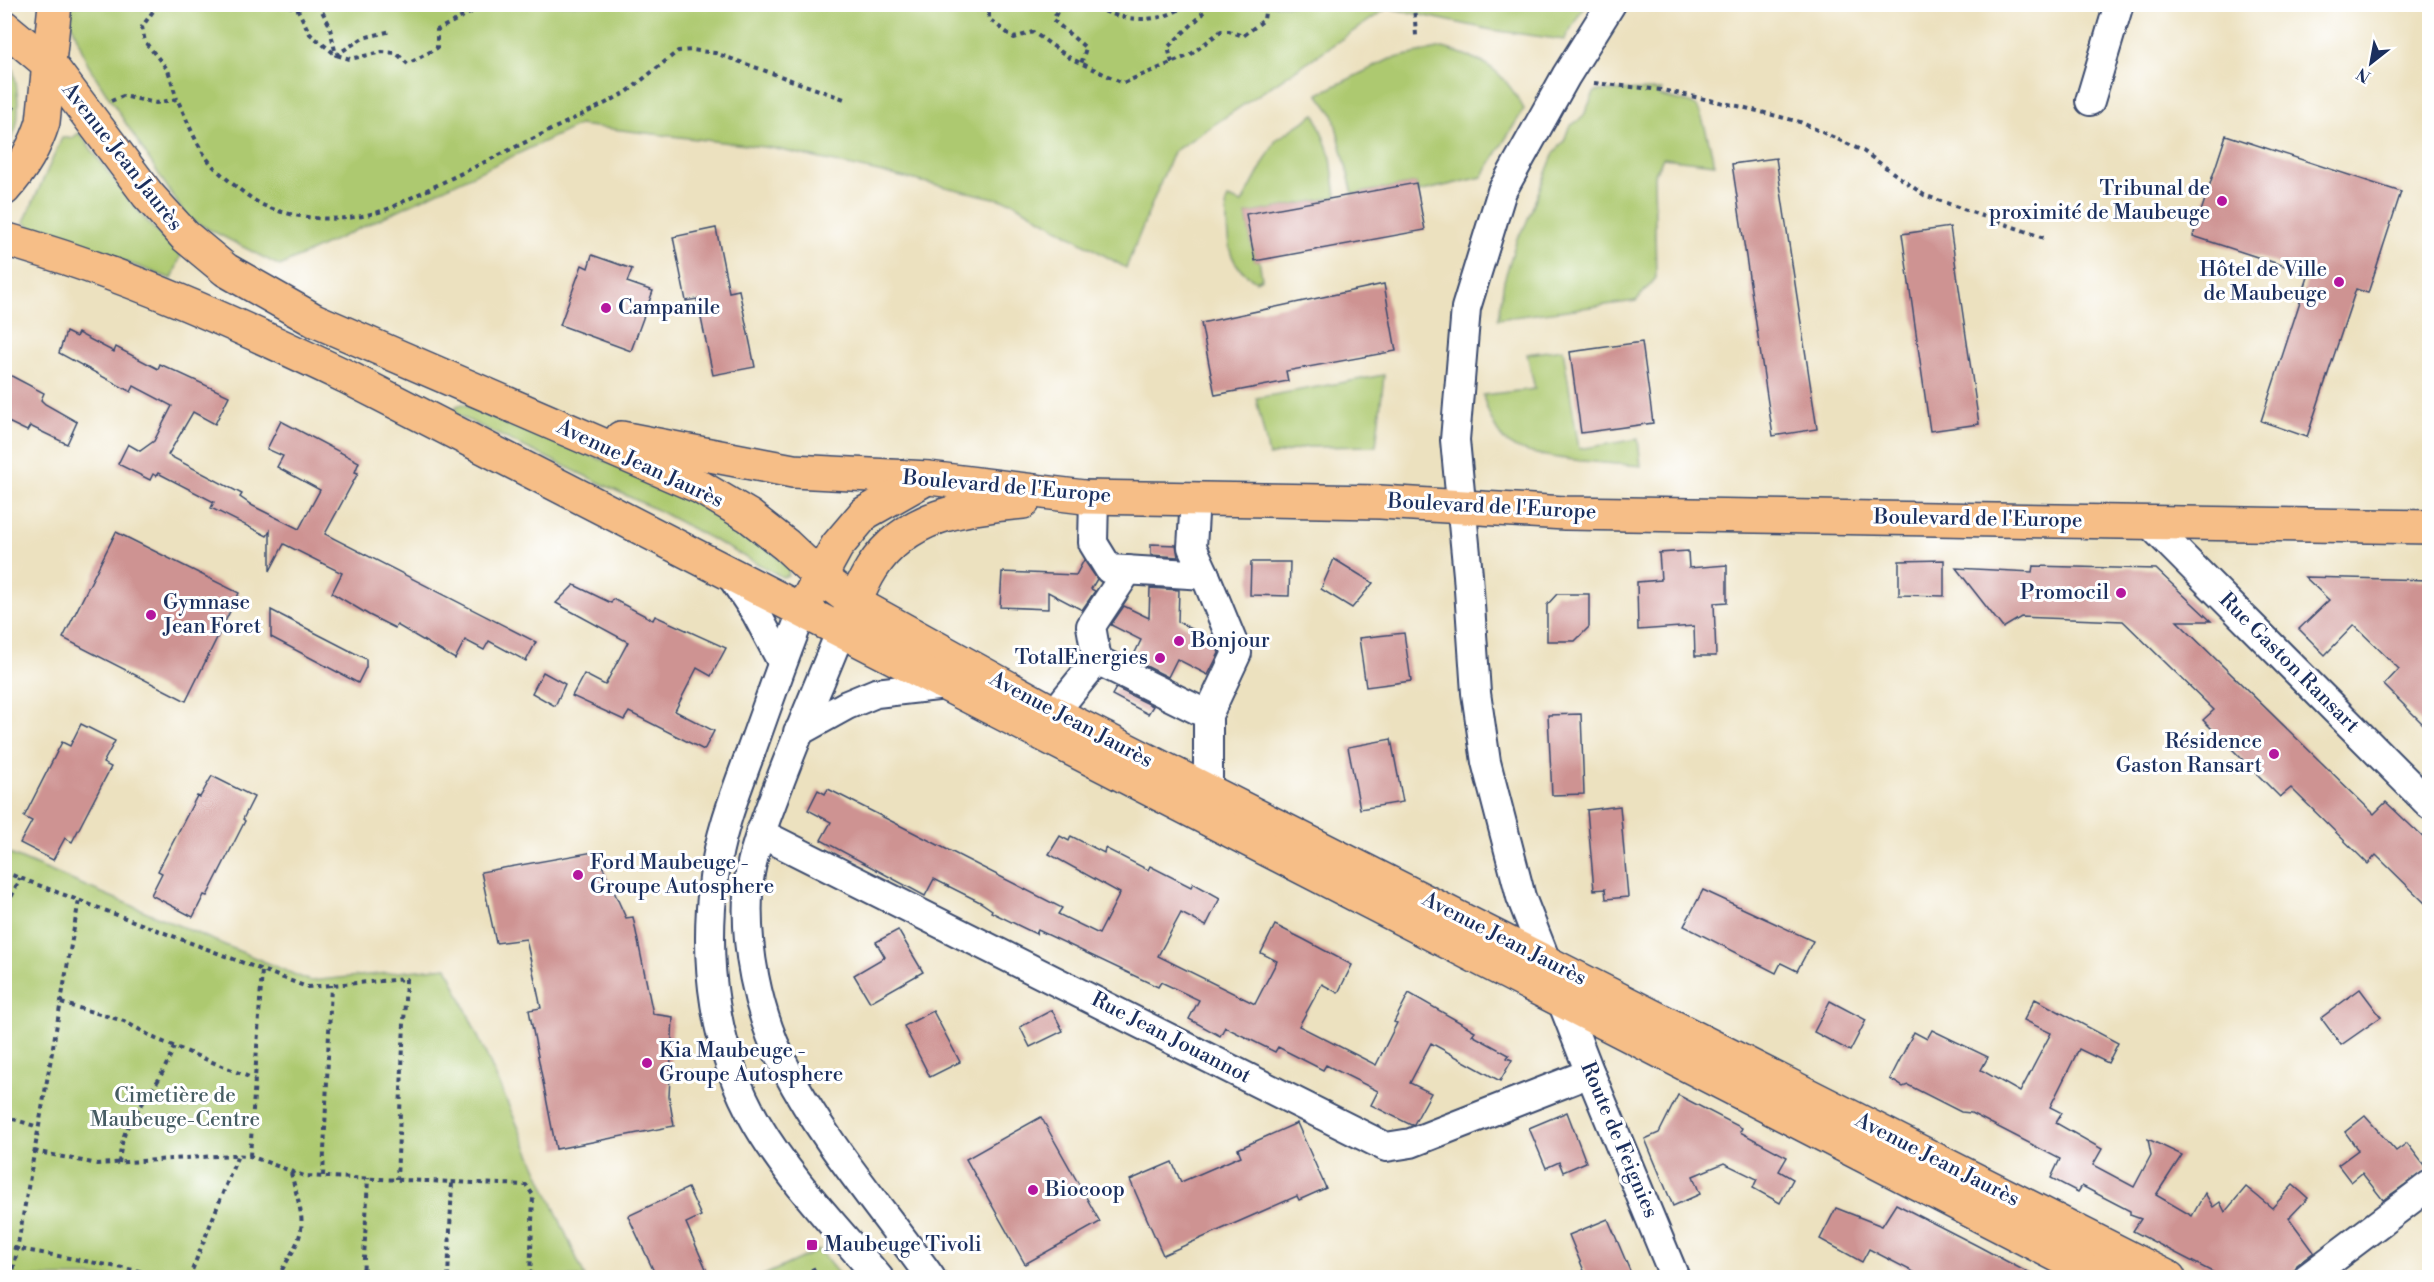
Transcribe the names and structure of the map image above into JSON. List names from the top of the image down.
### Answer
{
  "streets": {
    "main road": ["Avenue Jean Jaurès", "Boulevard de l'Europe"],
    "street": ["Rue Gaston Ransart", "Rue Jean Jouannot", "Route de Feignies"]
  },
  "crossings": [
    ["Avenue Jean Jaurès", "Boulevard de l'Europe"],
    ["Avenue Jean Jaurès", "Route de Feignies"],
    ["Boulevard de l'Europe", "Rue Gaston Ransart"],
    ["Boulevard de l'Europe", "Route de Feignies"],
    ["Rue Jean Jouannot", "Route de Feignies"]
  ],
  "parks": ["Cimetière de Maubeuge-Centre"],
  "places": {
    "other": [
      "Tribunal de proximité de Maubeuge",
      "Hôtel de Ville de Maubeuge",
      "Campanile",
      "Promocil",
      "Gymnase Jean Foret",
      "Bonjour",
      "TotalEnergies",
      "Résidence Gaston Ransart",
      "Ford Maubeuge - Groupe Autosphere",
      "Kia Maubeuge - Groupe Autosphere",
      "Biocoop"
    ],
    "transit": ["Maubeuge Tivoli"]
  },
  "north": "bottom left"
}
